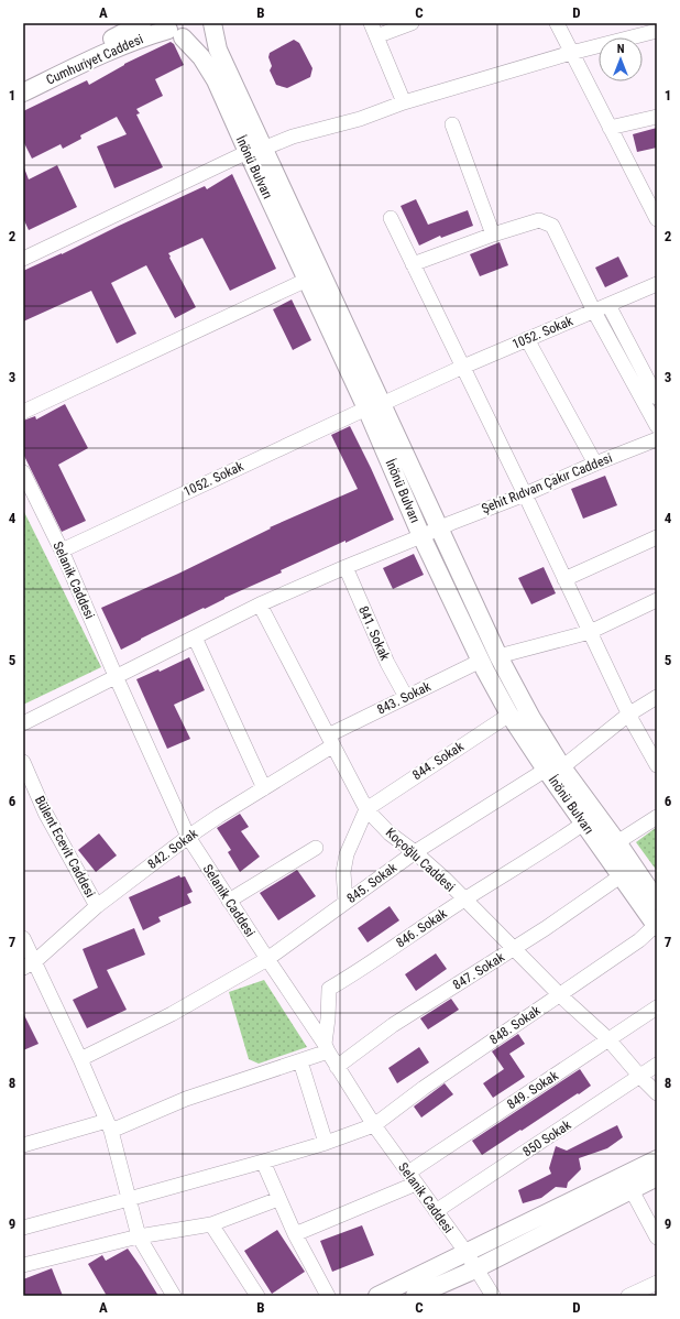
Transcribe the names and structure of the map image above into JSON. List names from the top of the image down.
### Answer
{
  "streets": {
    "main road": ["Cumhuriyet Caddesi", "İnönü Bulvarı"],
    "street": [
      "1052. Sokak",
      "Şehit Rıdvan Çakır Caddesi",
      "Selanik Caddesi",
      "841. Sokak",
      "843. Sokak",
      "844. Sokak",
      "Bülent Ecevit Caddesi",
      "842. Sokak",
      "Koçoğlu Caddesi",
      "845. Sokak",
      "846. Sokak",
      "847. Sokak",
      "848. Sokak",
      "849. Sokak",
      "850 Sokak"
    ]
  },
  "crossings": [
    ["Cumhuriyet Caddesi", "İnönü Bulvarı"],
    ["İnönü Bulvarı", "1052. Sokak"],
    ["İnönü Bulvarı", "Şehit Rıdvan Çakır Caddesi"],
    ["İnönü Bulvarı", "843. Sokak"],
    ["İnönü Bulvarı", "844. Sokak"],
    ["İnönü Bulvarı", "845. Sokak"],
    ["İnönü Bulvarı", "846. Sokak"],
    ["İnönü Bulvarı", "847. Sokak"],
    ["İnönü Bulvarı", "848. Sokak"],
    ["1052. Sokak", "Selanik Caddesi"],
    ["Şehit Rıdvan Çakır Caddesi", "Selanik Caddesi"],
    ["Şehit Rıdvan Çakır Caddesi", "841. Sokak"],
    ["Şehit Rıdvan Çakır Caddesi", "Koçoğlu Caddesi"],
    ["Selanik Caddesi", "842. Sokak"],
    ["Selanik Caddesi", "845. Sokak"],
    ["Selanik Caddesi", "846. Sokak"],
    ["Selanik Caddesi", "847. Sokak"],
    ["Selanik Caddesi", "848. Sokak"],
    ["Selanik Caddesi", "849. Sokak"],
    ["Selanik Caddesi", "850 Sokak"],
    ["841. Sokak", "843. Sokak"],
    ["843. Sokak", "842. Sokak"],
    ["843. Sokak", "Koçoğlu Caddesi"],
    ["844. Sokak", "Koçoğlu Caddesi"],
    ["Bülent Ecevit Caddesi", "842. Sokak"],
    ["842. Sokak", "Koçoğlu Caddesi"],
    ["Koçoğlu Caddesi", "845. Sokak"],
    ["Koçoğlu Caddesi", "846. Sokak"],
    ["Koçoğlu Caddesi", "847. Sokak"],
    ["Koçoğlu Caddesi", "848. Sokak"],
    ["Koçoğlu Caddesi", "849. Sokak"],
    ["Koçoğlu Caddesi", "850 Sokak"]
  ],
  "north": "top",
  "grid": {
    "columns": [
      "A",
      "B",
      "C",
      "D"
    ],
    "rows": [
      "1",
      "2",
      "3",
      "4",
      "5",
      "6",
      "7",
      "8",
      "9"
    ]
  }
}
